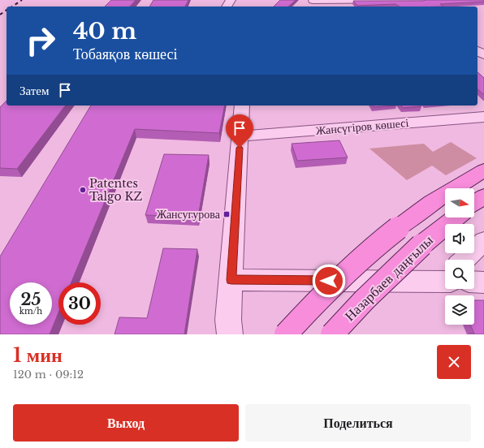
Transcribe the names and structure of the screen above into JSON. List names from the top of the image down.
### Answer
{
  "streets": {
    "main road": ["Назарбаев даңғылы"],
    "street": ["Жансүгіров көшесі"]
  },
  "places": {
    "other": ["Patentes Talgo KZ"],
    "transit": ["Жансугурова"]
  },
  "north": "right",
  "page": {
    "turn": ["40 m", "Тобаяқов көшесі"],
    "then": "Затем",
    "speed": "25 km/h",
    "limit": "30",
    "heading": ["1 мин", "120 m · 09:12"],
    "buttons": ["Выход", "Поделиться"]
  }
}
